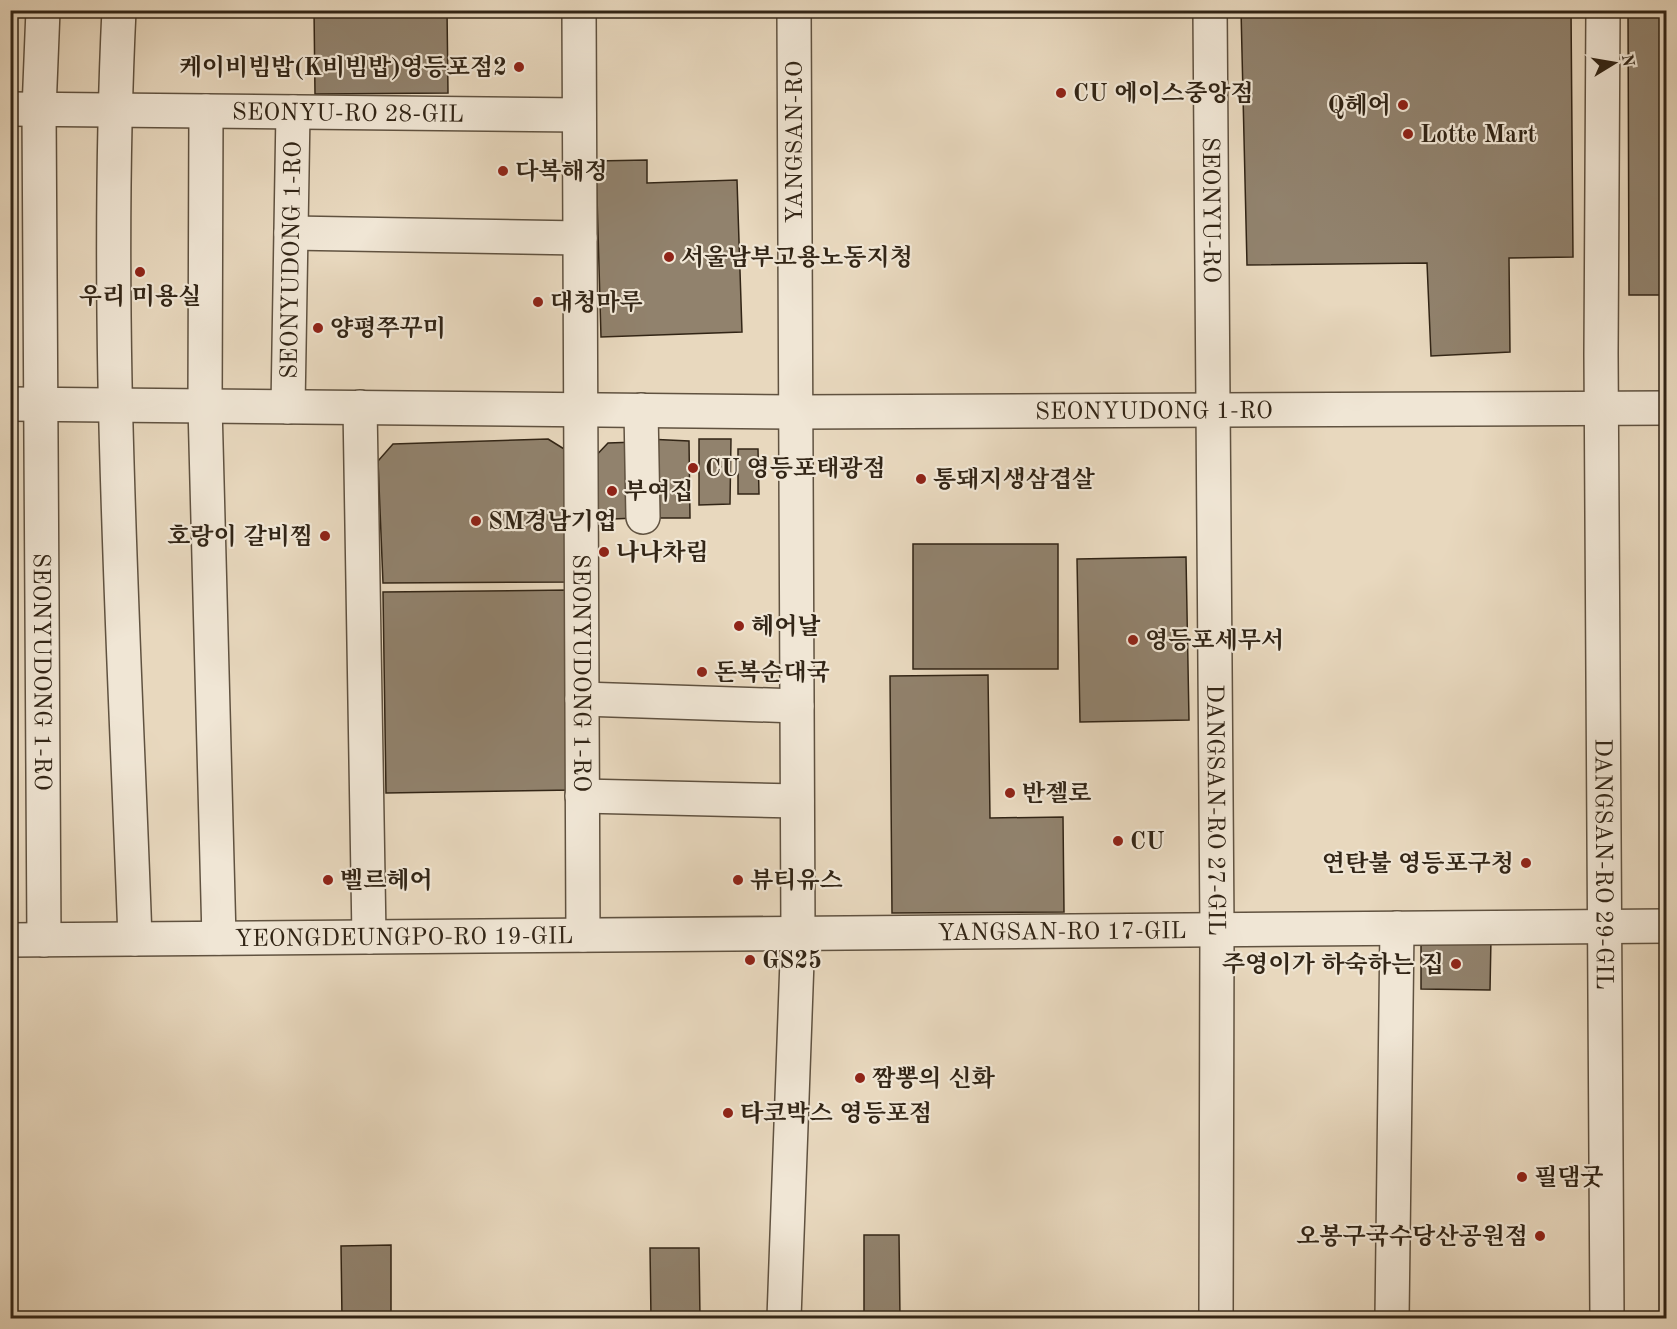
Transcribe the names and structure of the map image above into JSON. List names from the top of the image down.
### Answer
{
  "streets": {
    "street": [
      "SEONYU-RO 28-GIL",
      "YANGSAN-RO",
      "SEONYU-RO",
      "SEONYUDONG 1-RO",
      "DANGSAN-RO 27-GIL",
      "DANGSAN-RO 29-GIL",
      "YANGSAN-RO 17-GIL",
      "YEONGDEUNGPO-RO 19-GIL"
    ]
  },
  "crossings": [
    ["SEONYU-RO 28-GIL", "SEONYUDONG 1-RO"],
    ["YANGSAN-RO", "SEONYUDONG 1-RO"],
    ["YANGSAN-RO", "YANGSAN-RO 17-GIL"],
    ["YANGSAN-RO", "YEONGDEUNGPO-RO 19-GIL"],
    ["SEONYU-RO", "SEONYUDONG 1-RO"],
    ["SEONYU-RO", "DANGSAN-RO 27-GIL"],
    ["SEONYUDONG 1-RO", "DANGSAN-RO 27-GIL"],
    ["SEONYUDONG 1-RO", "DANGSAN-RO 29-GIL"],
    ["SEONYUDONG 1-RO", "YEONGDEUNGPO-RO 19-GIL"],
    ["DANGSAN-RO 27-GIL", "YANGSAN-RO 17-GIL"],
    ["DANGSAN-RO 29-GIL", "YANGSAN-RO 17-GIL"],
    ["YANGSAN-RO 17-GIL", "YEONGDEUNGPO-RO 19-GIL"]
  ],
  "places": [
    "케이비빔밥(K비빔밥)영등포점2",
    "CU 에이스중앙점",
    "Q헤어",
    "Lotte Mart",
    "다복해정",
    "서울남부고용노동지청",
    "우리 미용실",
    "대청마루",
    "양평쭈꾸미",
    "CU 영등포태광점",
    "통돼지생삼겹살",
    "부여집",
    "SM경남기업",
    "호랑이 갈비찜",
    "나나차림",
    "헤어날",
    "영등포세무서",
    "돈복순대국",
    "반젤로",
    "CU",
    "연탄불 영등포구청",
    "벨르헤어",
    "뷰티유스",
    "GS25",
    "주영이가 하숙하는 집",
    "짬뽕의 신화",
    "타코박스 영등포점",
    "필댐굿",
    "오봉구국수당산공원점"
  ],
  "north": "right"
}
